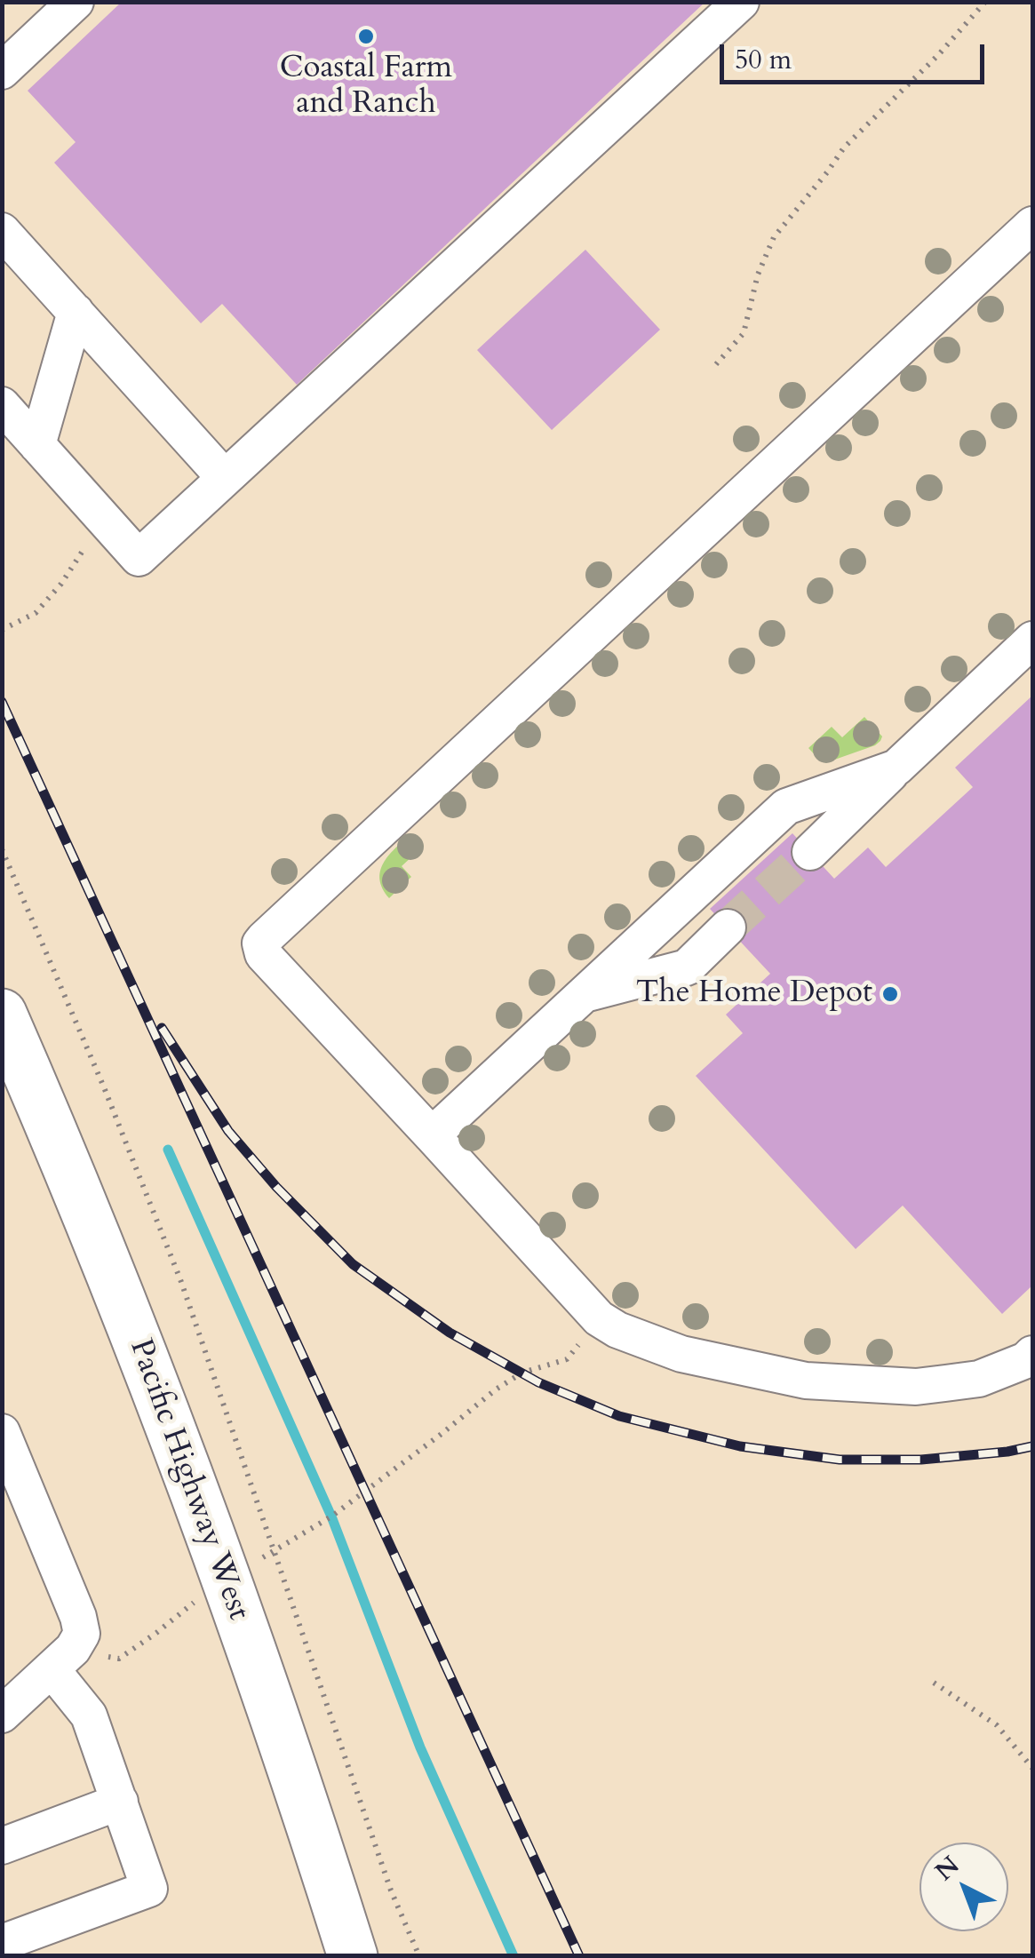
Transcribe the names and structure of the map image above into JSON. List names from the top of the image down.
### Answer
{
  "streets": {
    "highway": ["Pacific Highway West"]
  },
  "places": ["Coastal Farm and Ranch", "The Home Depot"],
  "scale_bar": "50 m",
  "north": "top left"
}
